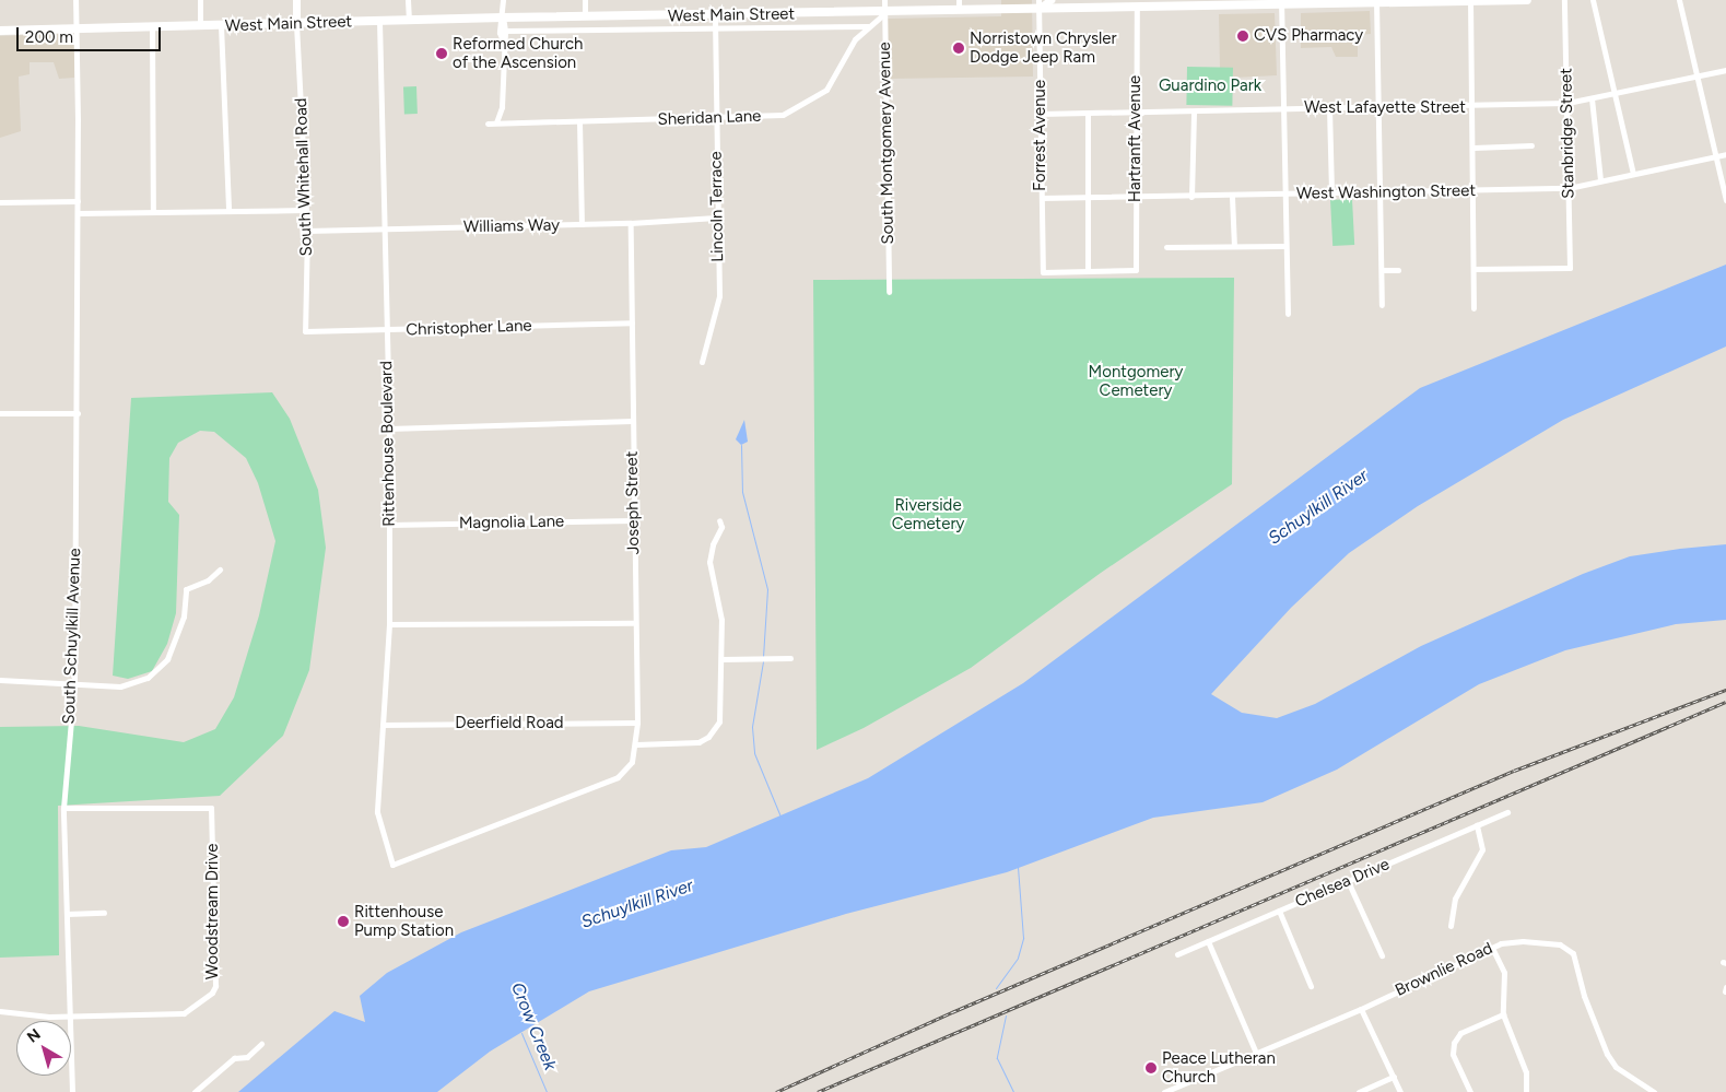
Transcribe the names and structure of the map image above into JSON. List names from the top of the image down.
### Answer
{
  "streets": {
    "main road": ["West Main Street"],
    "street": [
      "West Lafayette Street",
      "Sheridan Lane",
      "Stanbridge Street",
      "Forrest Avenue",
      "Hartranft Avenue",
      "South Montgomery Avenue",
      "South Whitehall Road",
      "West Washington Street",
      "Lincoln Terrace",
      "Williams Way",
      "Christopher Lane",
      "Rittenhouse Boulevard",
      "Joseph Street",
      "Magnolia Lane",
      "South Schuylkill Avenue",
      "Deerfield Road",
      "Chelsea Drive",
      "Woodstream Drive",
      "Brownlie Road"
    ]
  },
  "crossings": [
    ["West Main Street", "Sheridan Lane"],
    ["West Main Street", "Forrest Avenue"],
    ["West Main Street", "Hartranft Avenue"],
    ["West Main Street", "South Montgomery Avenue"],
    ["West Main Street", "South Whitehall Road"],
    ["West Main Street", "Lincoln Terrace"],
    ["West Main Street", "Rittenhouse Boulevard"],
    ["West Main Street", "South Schuylkill Avenue"],
    ["West Lafayette Street", "Stanbridge Street"],
    ["West Lafayette Street", "Forrest Avenue"],
    ["West Lafayette Street", "Hartranft Avenue"],
    ["Sheridan Lane", "South Montgomery Avenue"],
    ["Sheridan Lane", "Lincoln Terrace"],
    ["Stanbridge Street", "West Washington Street"],
    ["Forrest Avenue", "Hartranft Avenue"],
    ["Forrest Avenue", "West Washington Street"],
    ["Hartranft Avenue", "West Washington Street"],
    ["South Whitehall Road", "Williams Way"],
    ["South Whitehall Road", "Christopher Lane"],
    ["Lincoln Terrace", "Williams Way"],
    ["Williams Way", "Rittenhouse Boulevard"],
    ["Williams Way", "Joseph Street"],
    ["Christopher Lane", "Rittenhouse Boulevard"],
    ["Christopher Lane", "Joseph Street"],
    ["Rittenhouse Boulevard", "Joseph Street"],
    ["Rittenhouse Boulevard", "Magnolia Lane"],
    ["Rittenhouse Boulevard", "Deerfield Road"],
    ["Joseph Street", "Magnolia Lane"],
    ["Joseph Street", "Deerfield Road"],
    ["South Schuylkill Avenue", "Woodstream Drive"]
  ],
  "water": ["Schuylkill River", "Crow Creek"],
  "parks": ["Guardino Park", "Montgomery Cemetery", "Riverside Cemetery"],
  "places": [
    "CVS Pharmacy",
    "Norristown Chrysler Dodge Jeep Ram",
    "Reformed Church of the Ascension",
    "Rittenhouse Pump Station",
    "Peace Lutheran Church"
  ],
  "scale_bar": "200 m",
  "north": "top left"
}
